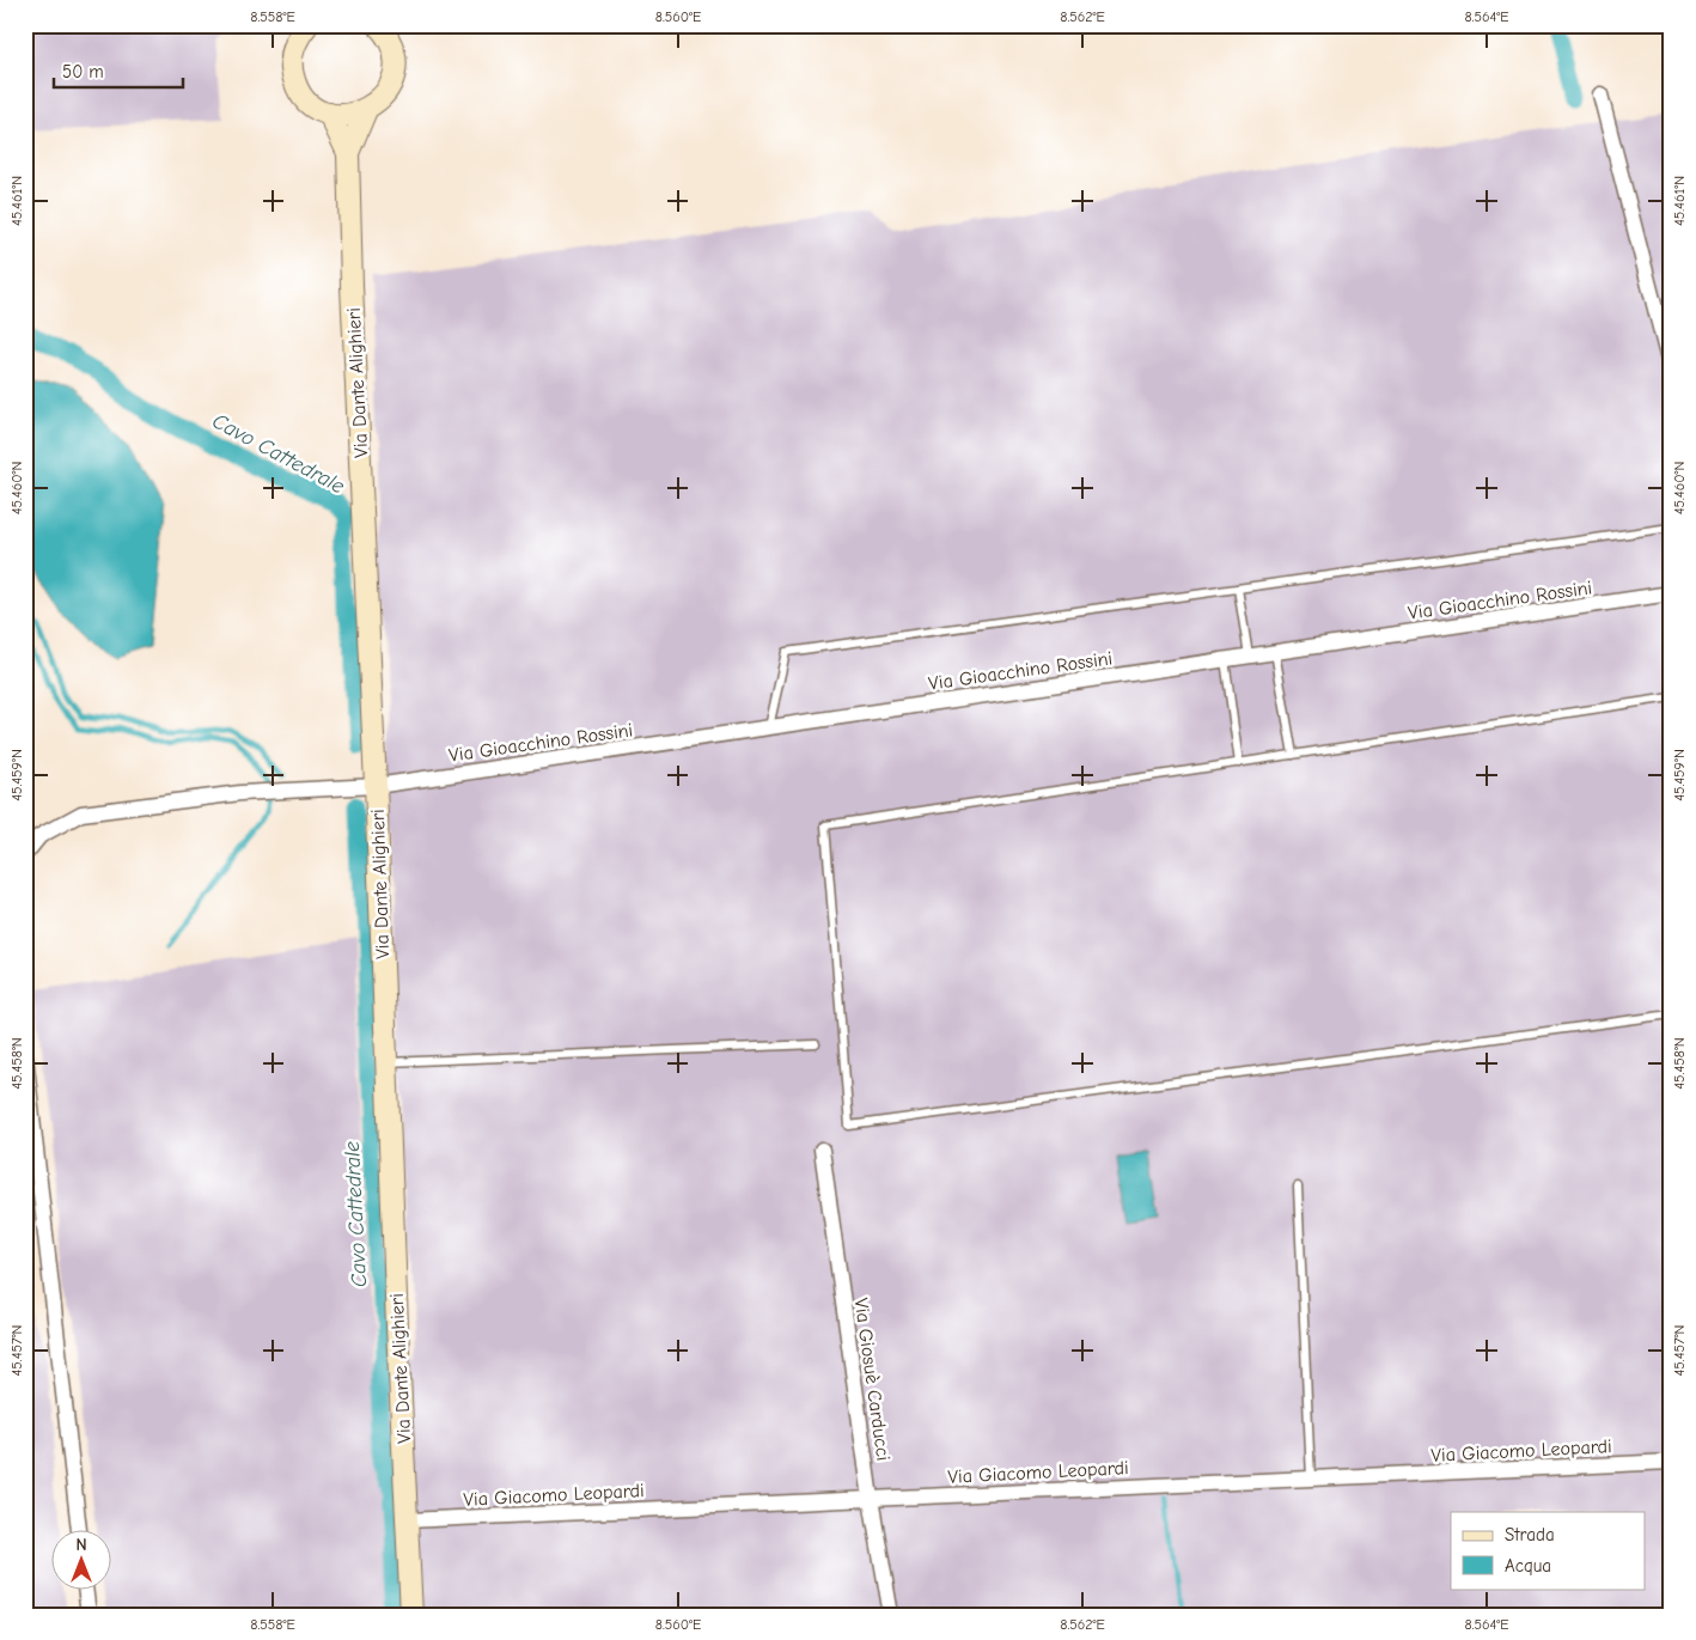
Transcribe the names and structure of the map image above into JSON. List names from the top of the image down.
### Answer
{
  "streets": {
    "main road": ["Via Dante Alighieri"],
    "street": ["Via Gioacchino Rossini", "Via Giosuè Carducci", "Via Giacomo Leopardi"]
  },
  "crossings": [
    ["Via Dante Alighieri", "Via Gioacchino Rossini"],
    ["Via Dante Alighieri", "Via Giacomo Leopardi"],
    ["Via Giosuè Carducci", "Via Giacomo Leopardi"]
  ],
  "water": ["Cavo Cattedrale"],
  "legend": ["Strada", "Acqua"],
  "scale_bar": "50 m",
  "north": "top",
  "coordinates": [
    "8.558°E",
    "8.560°E",
    "8.562°E",
    "8.564°E",
    "45.461°N",
    "45.460°N",
    "45.459°N",
    "45.458°N",
    "45.457°N"
  ]
}
